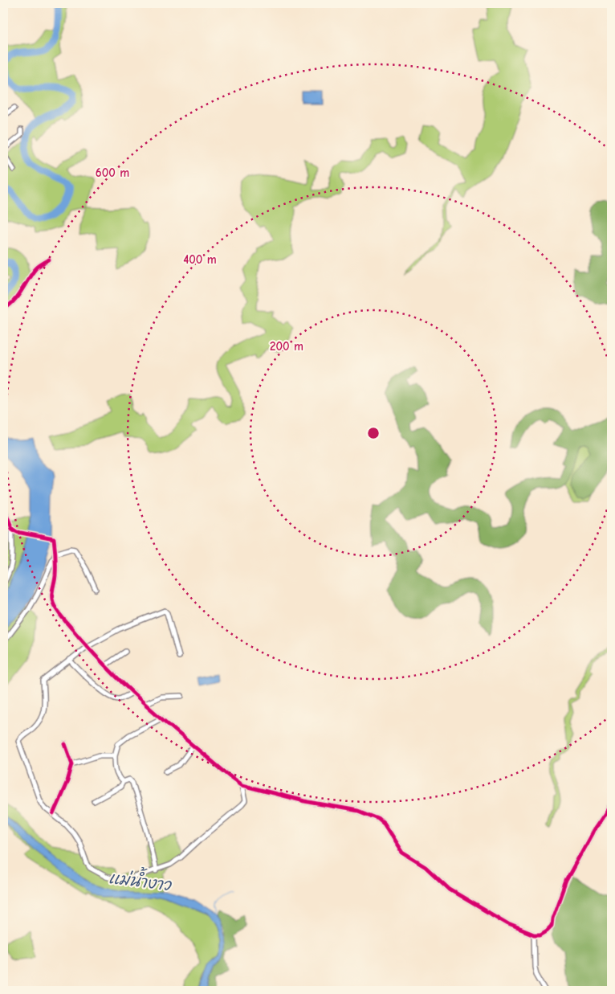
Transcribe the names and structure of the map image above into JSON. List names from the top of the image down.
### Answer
{
  "water": ["แม่น้ำงาว"],
  "rings": ["600 m", "400 m", "200 m"]
}
